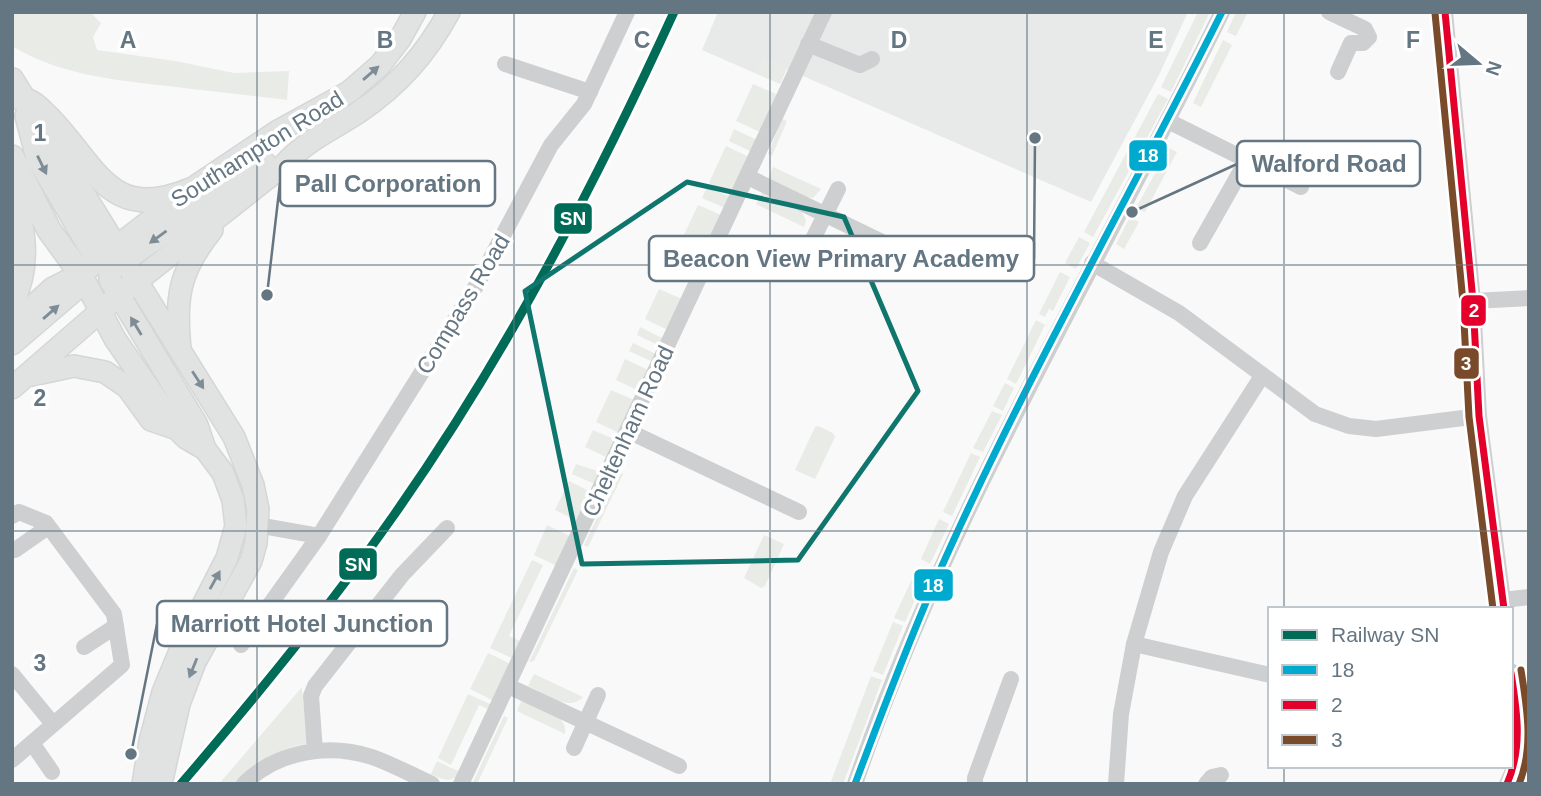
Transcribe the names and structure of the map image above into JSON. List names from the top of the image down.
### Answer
{
  "streets": {
    "main road": ["Southampton Road"],
    "street": ["Compass Road", "Cheltenham Road"]
  },
  "places": [
    "Beacon View Primary Academy",
    "Walford Road",
    "Pall Corporation",
    "Marriott Hotel Junction"
  ],
  "lines": [
    "rail line SN",
    "transit line 18",
    "transit line 2",
    "transit line 3"
  ],
  "legend": [
    "Railway SN",
    "18",
    "2",
    "3"
  ],
  "north": "right",
  "grid": {
    "columns": [
      "A",
      "B",
      "C",
      "D",
      "E",
      "F"
    ],
    "rows": ["1", "2", "3"]
  }
}
